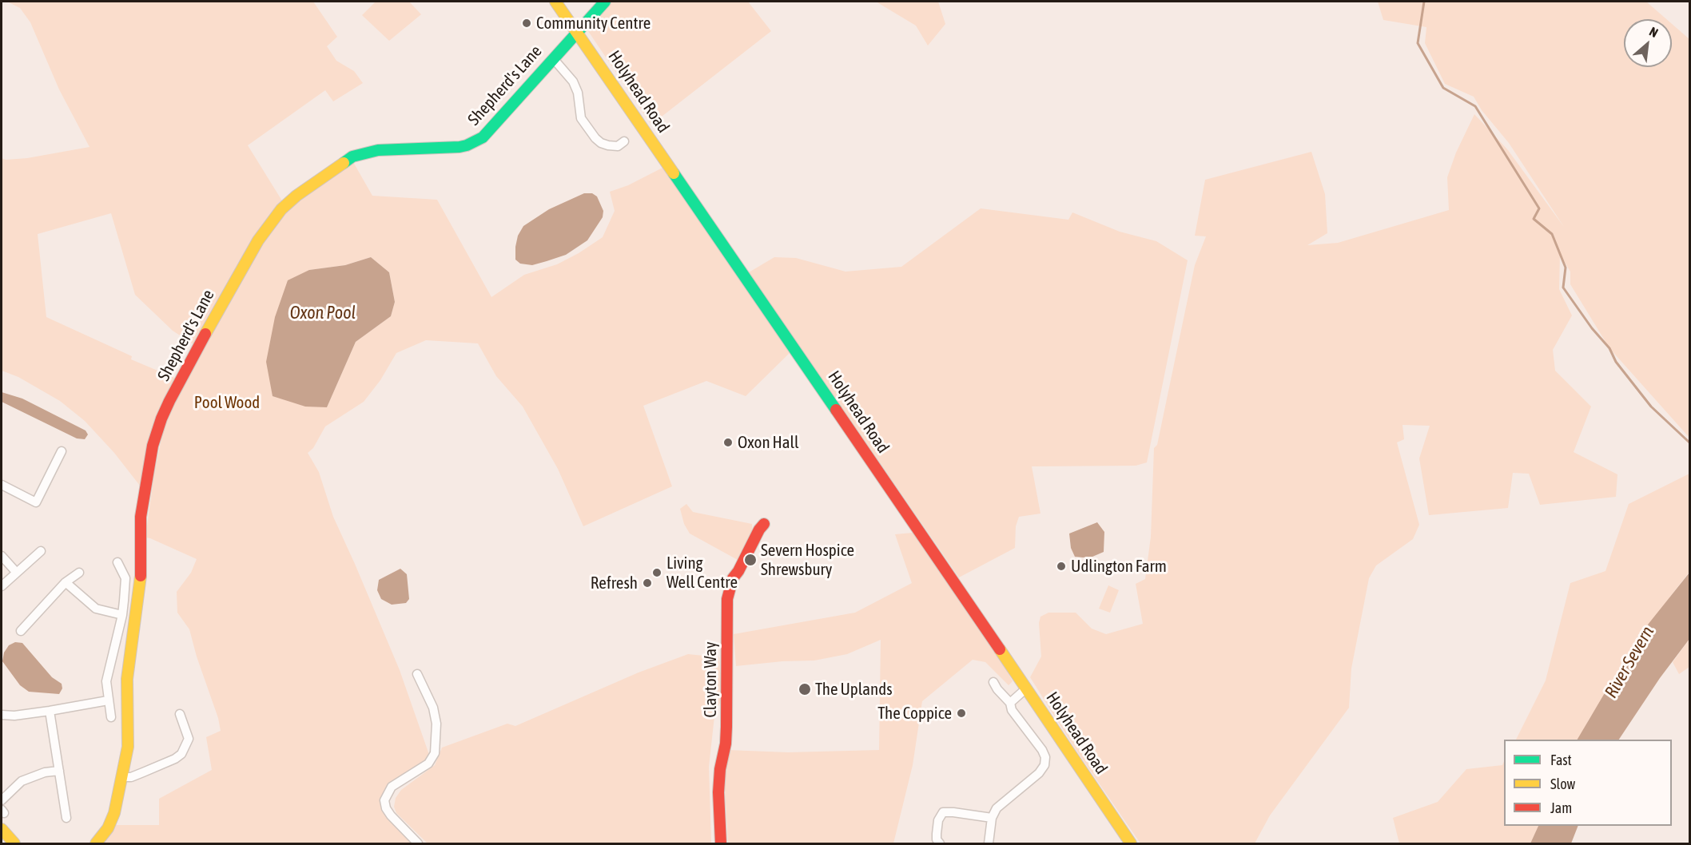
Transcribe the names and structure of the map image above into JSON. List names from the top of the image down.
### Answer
{
  "streets": {
    "street": ["Shepherd's Lane", "Holyhead Road", "Clayton Way"]
  },
  "crossings": [
    ["Shepherd's Lane", "Holyhead Road"]
  ],
  "water": ["Oxon Pool", "River Severn"],
  "parks": ["Pool Wood"],
  "places": [
    "Community Centre",
    "Oxon Hall",
    "Severn Hospice Shrewsbury",
    "Udlington Farm",
    "Living Well Centre",
    "Refresh",
    "The Uplands",
    "The Coppice"
  ],
  "legend": ["Fast", "Slow", "Jam"],
  "north": "top right"
}
